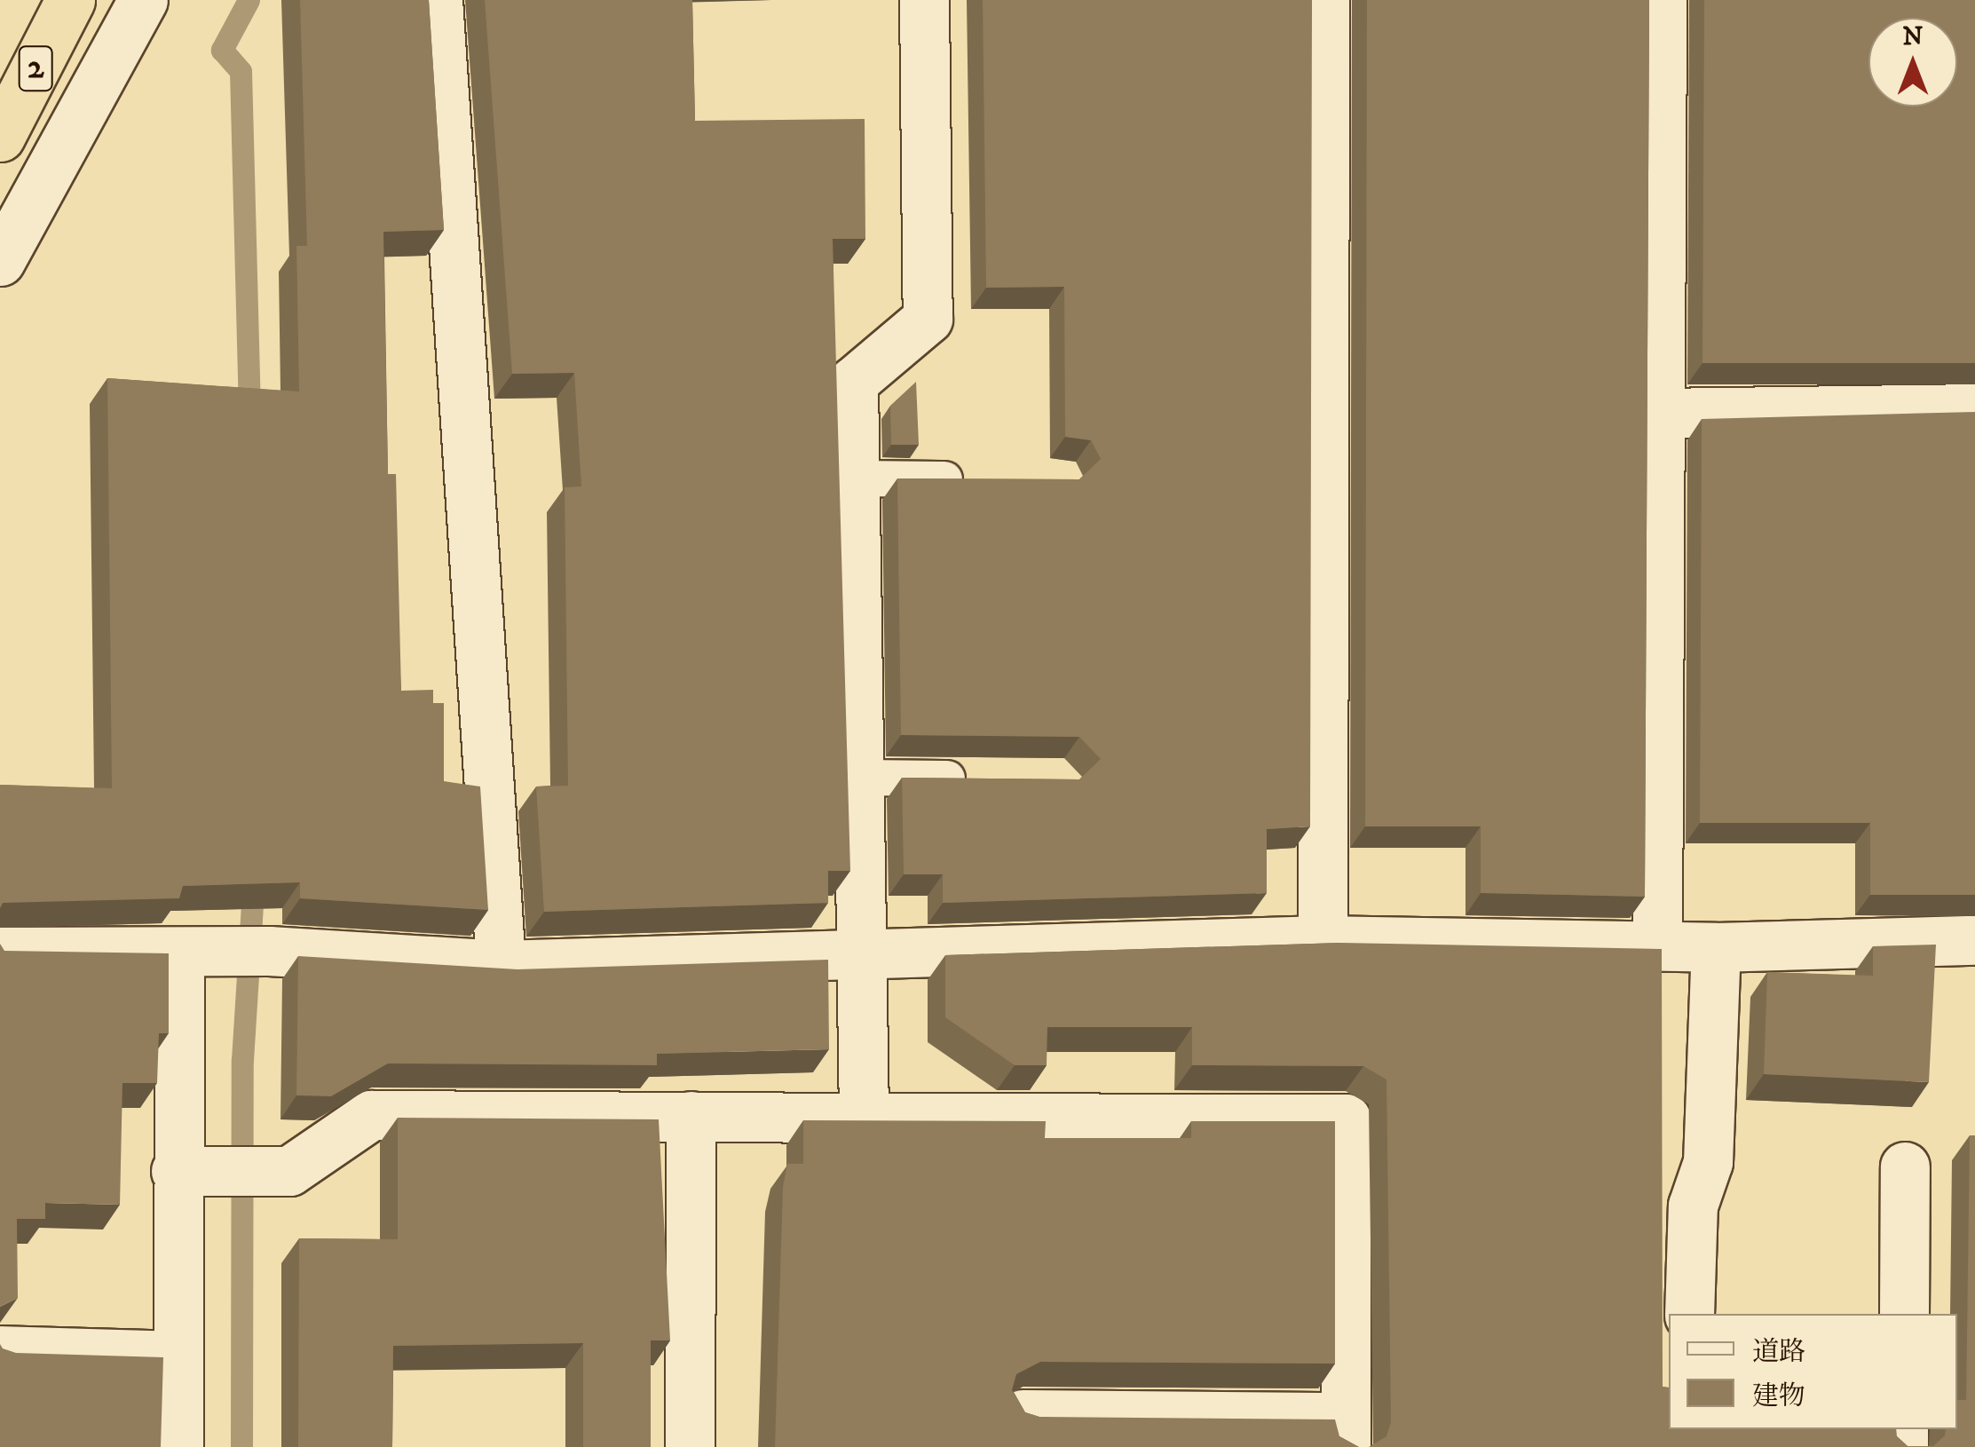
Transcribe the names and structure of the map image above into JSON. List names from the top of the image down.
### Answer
{
  "streets": {
    "highway": ["2"]
  },
  "legend": ["道路", "建物"],
  "north": "top"
}
